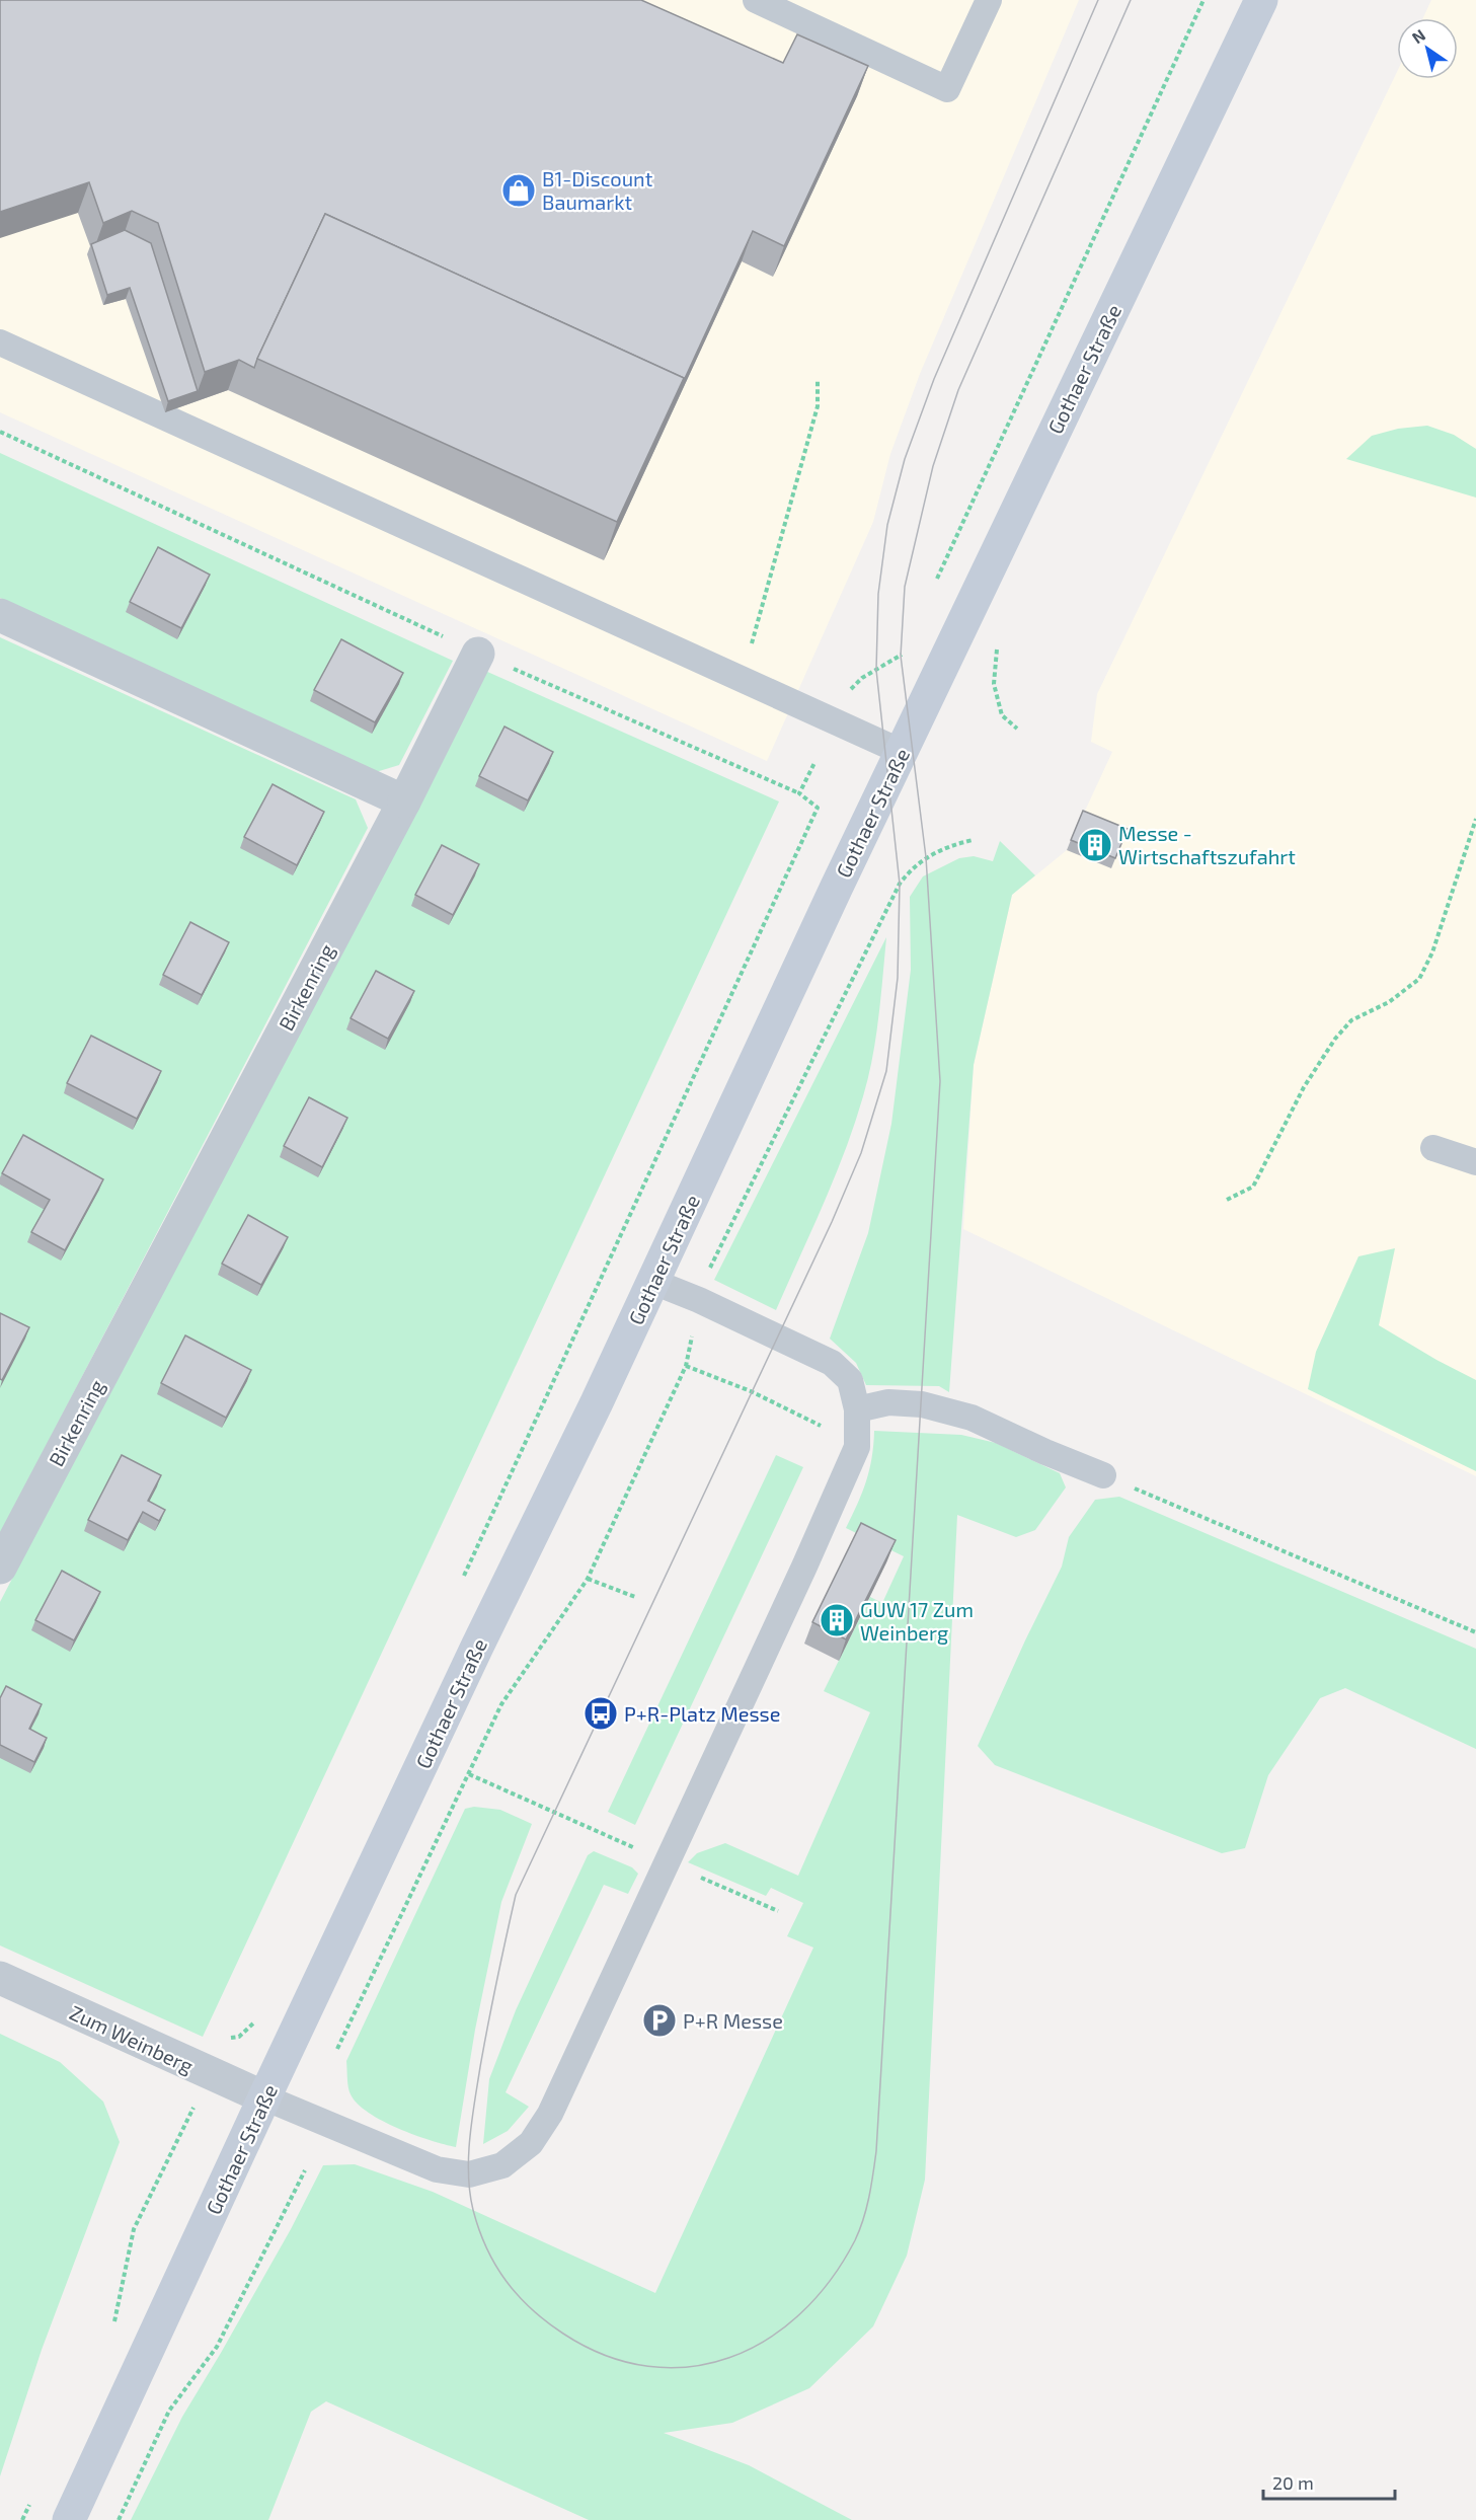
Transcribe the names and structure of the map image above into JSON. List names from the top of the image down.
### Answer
{
  "streets": {
    "main road": ["Gothaer Straße"],
    "street": ["Birkenring", "Zum Weinberg"]
  },
  "crossings": [
    ["Gothaer Straße", "Zum Weinberg"]
  ],
  "places": {
    "shop": ["B1-Discount Baumarkt"],
    "building": ["Messe - Wirtschaftszufahrt", "GUW 17 Zum Weinberg"],
    "bus stop": ["P+R-Platz Messe"],
    "parking": ["P+R Messe"]
  },
  "scale_bar": "20 m",
  "north": "top left"
}
